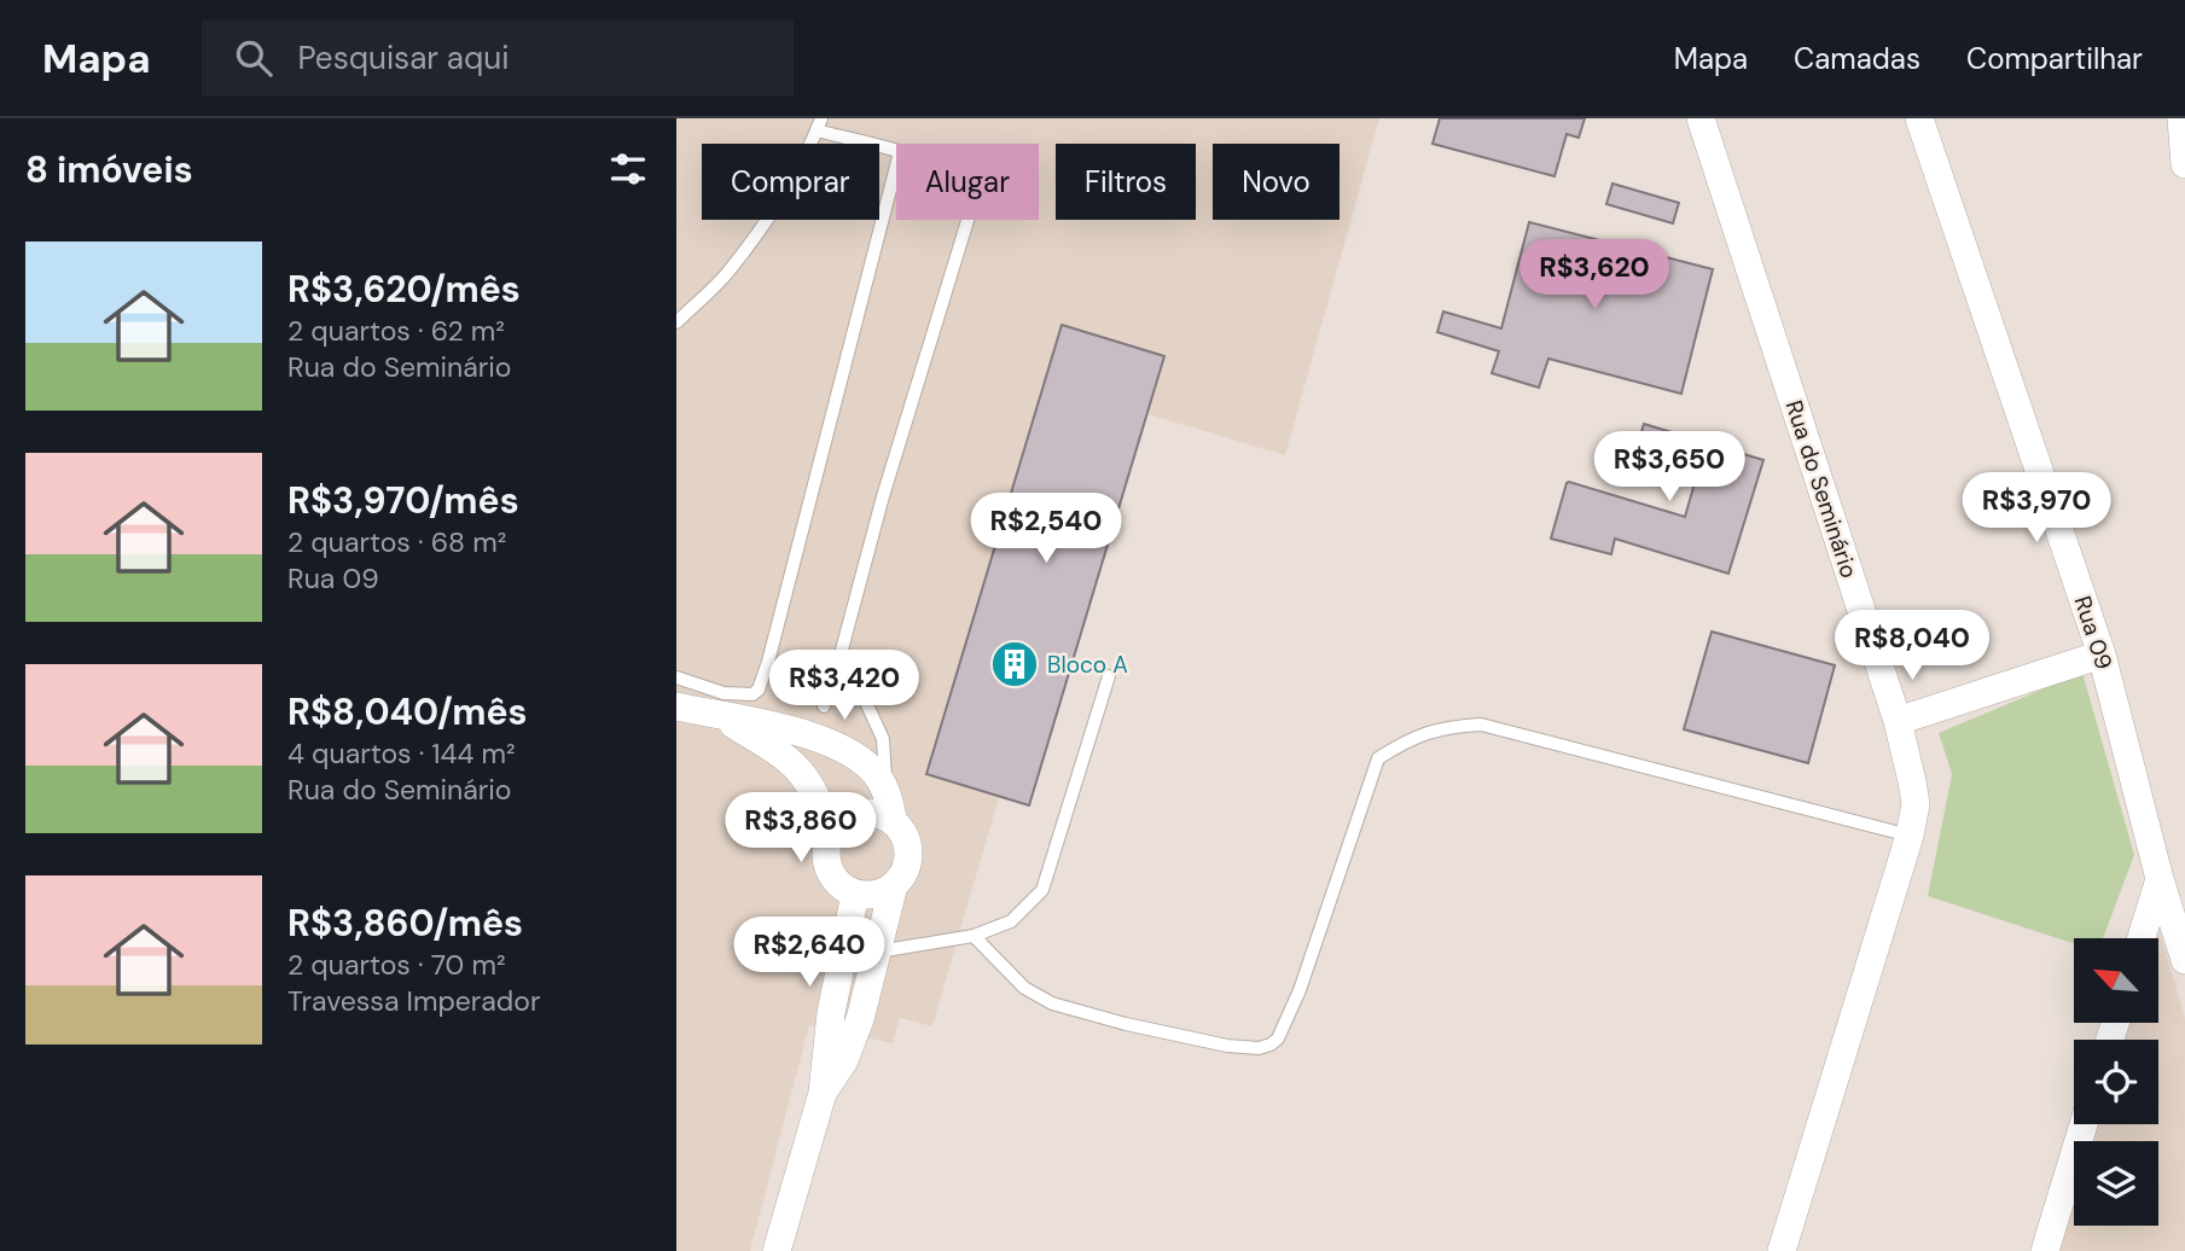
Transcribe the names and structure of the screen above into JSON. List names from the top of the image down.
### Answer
{
  "streets": {
    "street": ["Rua do Seminário", "Rua 09"]
  },
  "places": {
    "building": ["Bloco A"]
  },
  "north": "top left",
  "page": {
    "header": "Mapa",
    "search": "Pesquisar aqui",
    "nav": ["Mapa", "Camadas", "Compartilhar"],
    "heading": "8 imóveis",
    "chip": [
      "Comprar",
      "Alugar",
      "Filtros",
      "Novo"
    ],
    "list": [
      {
        "name": "R$3,620/mês",
        "note": "2 quartos · 62 m² · Rua do Seminário"
      },
      {
        "name": "R$3,970/mês",
        "note": "2 quartos · 68 m² · Rua 09"
      },
      {
        "name": "R$8,040/mês",
        "note": "4 quartos · 144 m² · Rua do Seminário"
      },
      {
        "name": "R$3,860/mês",
        "note": "2 quartos · 70 m² · Travessa Imperador"
      }
    ],
    "price": [
      "R$3,620",
      "R$3,650",
      "R$3,970",
      "R$2,540",
      "R$8,040",
      "R$3,420",
      "R$3,860",
      "R$2,640"
    ]
  }
}
